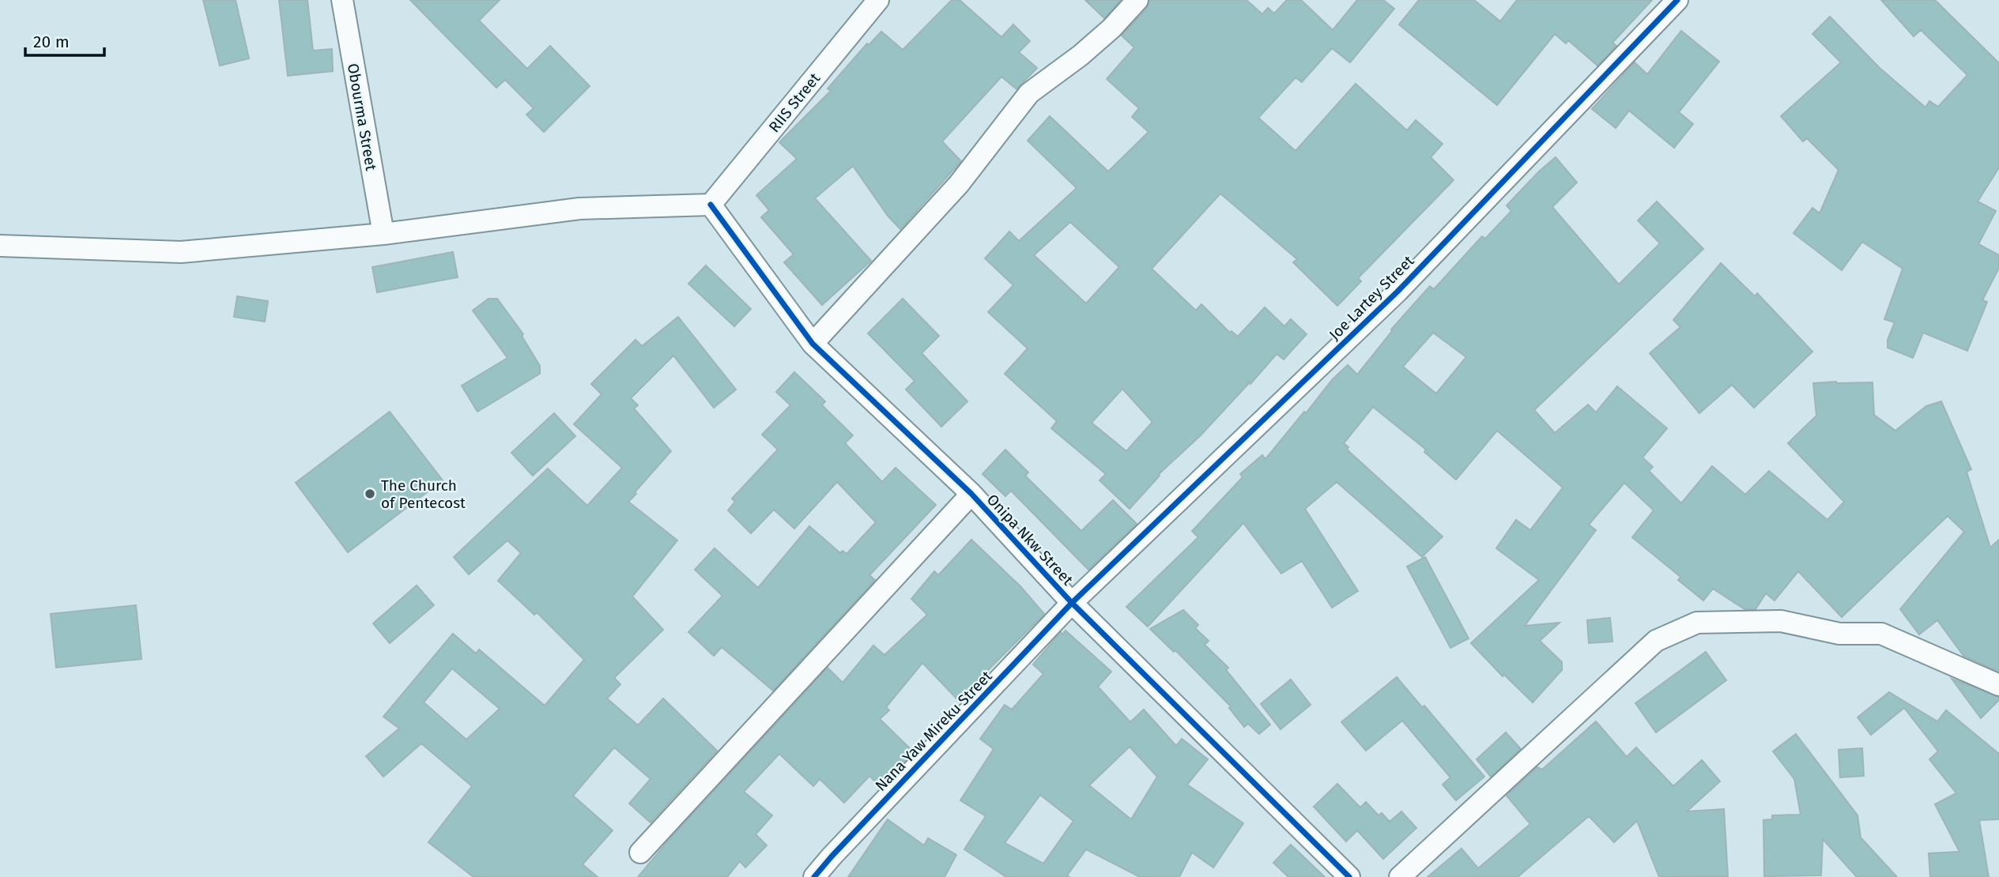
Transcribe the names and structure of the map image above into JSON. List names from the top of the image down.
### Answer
{
  "streets": {
    "street": [
      "RIIS Street",
      "Obourma Street",
      "Joe Lartey Street",
      "Onipa Nkw Street",
      "Nana Yaw Mireku Street"
    ]
  },
  "crossings": [
    ["RIIS Street", "Onipa Nkw Street"],
    ["Joe Lartey Street", "Onipa Nkw Street"],
    ["Joe Lartey Street", "Nana Yaw Mireku Street"],
    ["Onipa Nkw Street", "Nana Yaw Mireku Street"]
  ],
  "places": ["The Church of Pentecost"],
  "scale_bar": "20 m"
}
